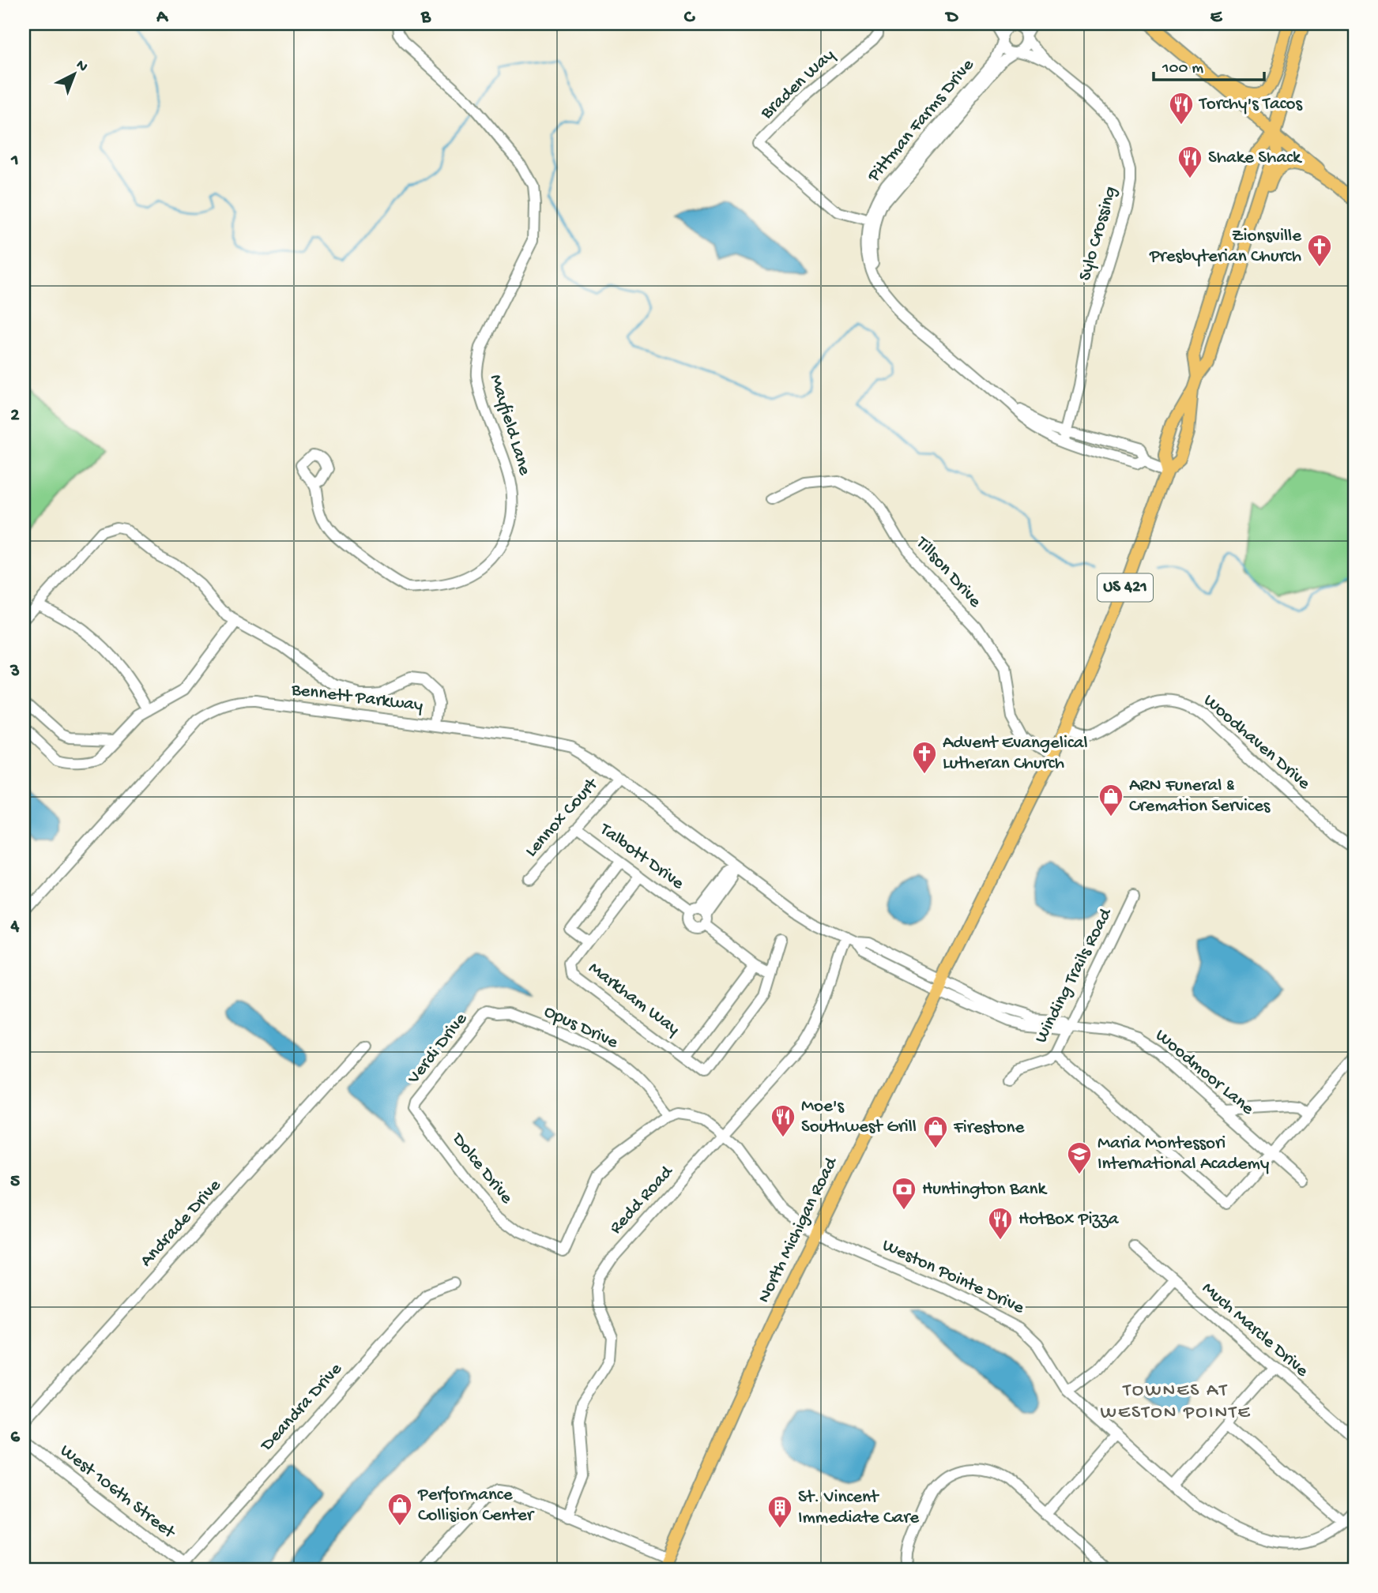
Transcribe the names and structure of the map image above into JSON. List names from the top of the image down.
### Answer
{
  "streets": {
    "main road": ["US 421", "North Michigan Road"],
    "street": [
      "Braden Way",
      "Pittman Farms Drive",
      "Sylo Crossing",
      "Mayfield Lane",
      "Tillson Drive",
      "Bennett Parkway",
      "Woodhaven Drive",
      "Lennox Court",
      "Talbott Drive",
      "Winding Trails Road",
      "Markham Way",
      "Opus Drive",
      "Verdi Drive",
      "Woodmoor Lane",
      "Dolce Drive",
      "Redd Road",
      "Andrade Drive",
      "Weston Pointe Drive",
      "Much Marcle Drive",
      "Deandra Drive",
      "West 106th Street"
    ]
  },
  "crossings": [
    ["Braden Way", "Pittman Farms Drive"],
    ["Pittman Farms Drive", "Sylo Crossing"],
    ["Pittman Farms Drive", "US 421"],
    ["Pittman Farms Drive", "North Michigan Road"],
    ["Tillson Drive", "North Michigan Road"],
    ["US 421", "North Michigan Road"],
    ["Bennett Parkway", "Lennox Court"],
    ["Bennett Parkway", "Woodmoor Lane"],
    ["Bennett Parkway", "Redd Road"],
    ["Bennett Parkway", "North Michigan Road"],
    ["Woodhaven Drive", "North Michigan Road"],
    ["Lennox Court", "Talbott Drive"],
    ["Talbott Drive", "Markham Way"],
    ["Winding Trails Road", "Woodmoor Lane"],
    ["Opus Drive", "Verdi Drive"],
    ["Opus Drive", "Dolce Drive"],
    ["Opus Drive", "Weston Pointe Drive"],
    ["Verdi Drive", "Dolce Drive"],
    ["Woodmoor Lane", "North Michigan Road"],
    ["Dolce Drive", "Weston Pointe Drive"],
    ["Redd Road", "Weston Pointe Drive"],
    ["North Michigan Road", "Weston Pointe Drive"],
    ["Deandra Drive", "West 106th Street"]
  ],
  "districts": ["TOWNES AT WESTON POINTE"],
  "places": {
    "restaurant": [
      "Torchy's Tacos",
      "Shake Shack",
      "Moe's Southwest Grill",
      "HotBox Pizza"
    ],
    "church": ["Zionsville Presbyterian Church", "Advent Evangelical Lutheran Church"],
    "shop": ["ARN Funeral & Cremation Services", "Firestone", "Performance Collision Center"],
    "school or university": ["Maria Montessori International Academy"],
    "bank": ["Huntington Bank"],
    "building": ["St. Vincent Immediate Care"]
  },
  "scale_bar": "100 m",
  "north": "top right",
  "grid": {
    "columns": [
      "A",
      "B",
      "C",
      "D",
      "E"
    ],
    "rows": [
      "1",
      "2",
      "3",
      "4",
      "5",
      "6"
    ]
  }
}
